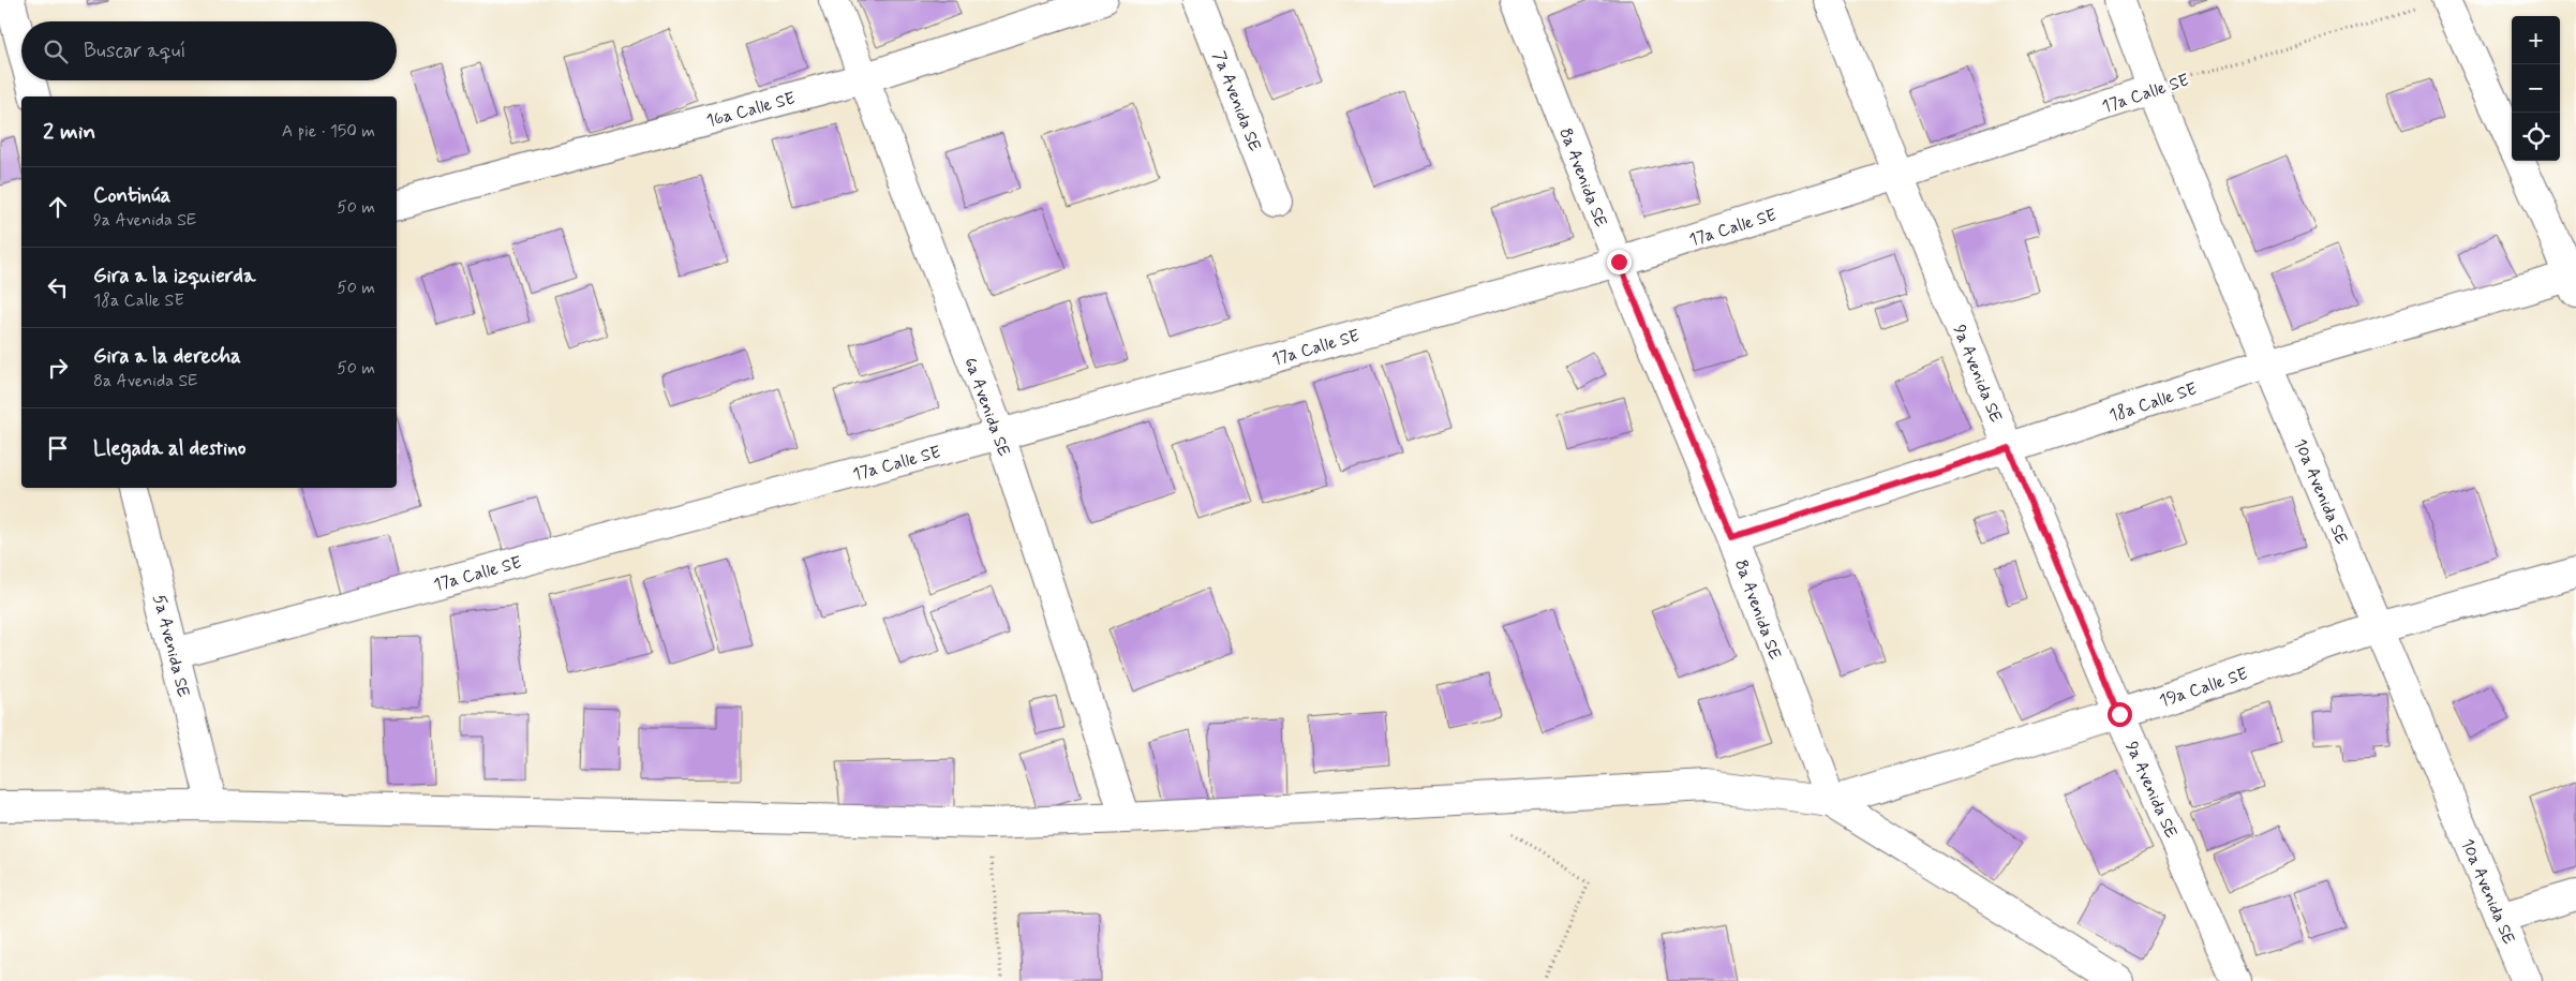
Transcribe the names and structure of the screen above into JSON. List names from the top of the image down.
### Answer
{
  "streets": {
    "street": [
      "17a Calle SE",
      "7a Avenida SE",
      "16a Calle SE",
      "8a Avenida SE",
      "9a Avenida SE",
      "18a Calle SE",
      "6a Avenida SE",
      "10a Avenida SE",
      "5a Avenida SE",
      "19a Calle SE"
    ]
  },
  "crossings": [
    ["17a Calle SE", "8a Avenida SE"],
    ["17a Calle SE", "9a Avenida SE"],
    ["17a Calle SE", "6a Avenida SE"],
    ["17a Calle SE", "10a Avenida SE"],
    ["17a Calle SE", "5a Avenida SE"],
    ["16a Calle SE", "6a Avenida SE"],
    ["8a Avenida SE", "18a Calle SE"],
    ["8a Avenida SE", "19a Calle SE"],
    ["9a Avenida SE", "18a Calle SE"],
    ["9a Avenida SE", "19a Calle SE"],
    ["18a Calle SE", "10a Avenida SE"],
    ["10a Avenida SE", "19a Calle SE"]
  ],
  "page": {
    "map_buttons": ["+", "−"],
    "search": "Buscar aquí",
    "heading": ["2 min", "A pie · 150 m"],
    "list": [
      ["Continúa", "9a Avenida SE", "50 m"],
      ["Gira a la izquierda", "18a Calle SE", "50 m"],
      ["Gira a la derecha", "8a Avenida SE", "50 m"],
      "Llegada al destino"
    ]
  }
}
